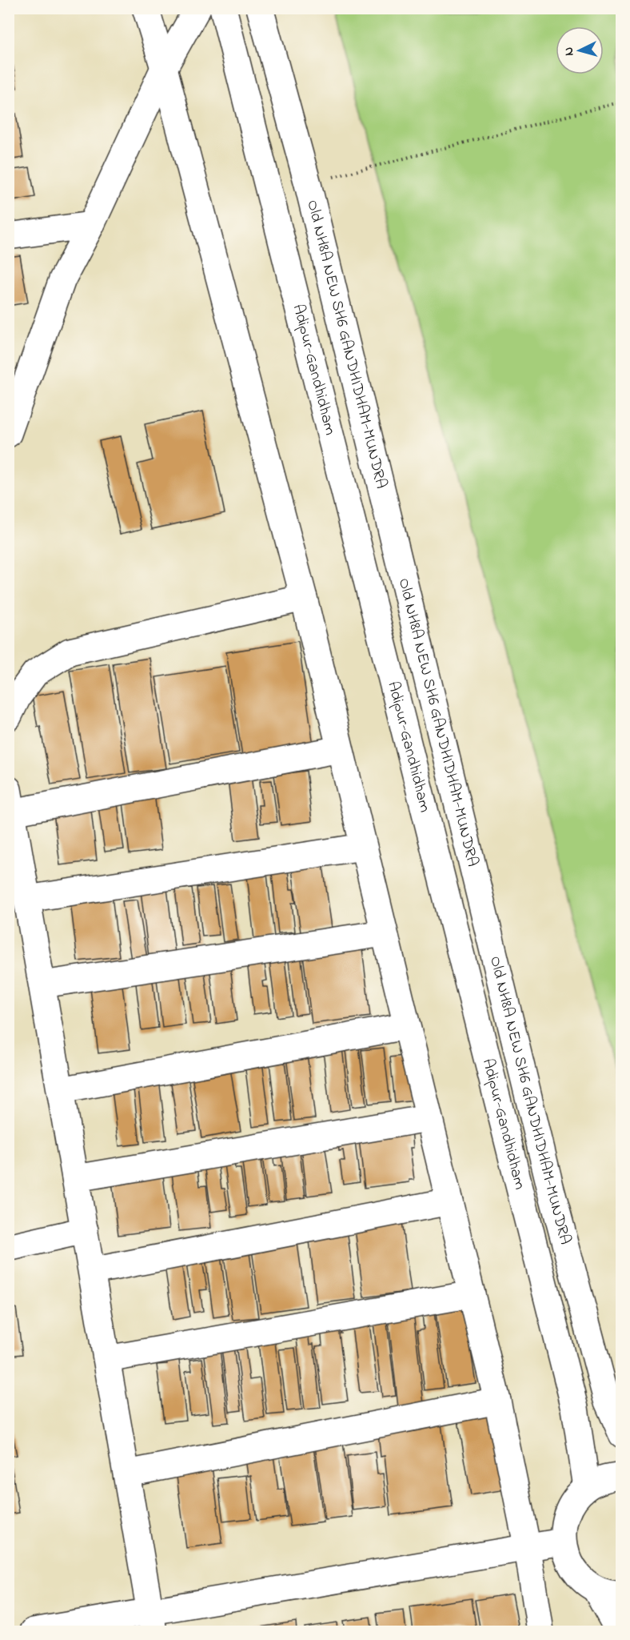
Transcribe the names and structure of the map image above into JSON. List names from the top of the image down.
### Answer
{
  "streets": {
    "street": ["Old NH8A NEW SH6 GANDHIDHAM-MUNDRA", "Adipur-Gandhidham"]
  },
  "north": "left"
}
